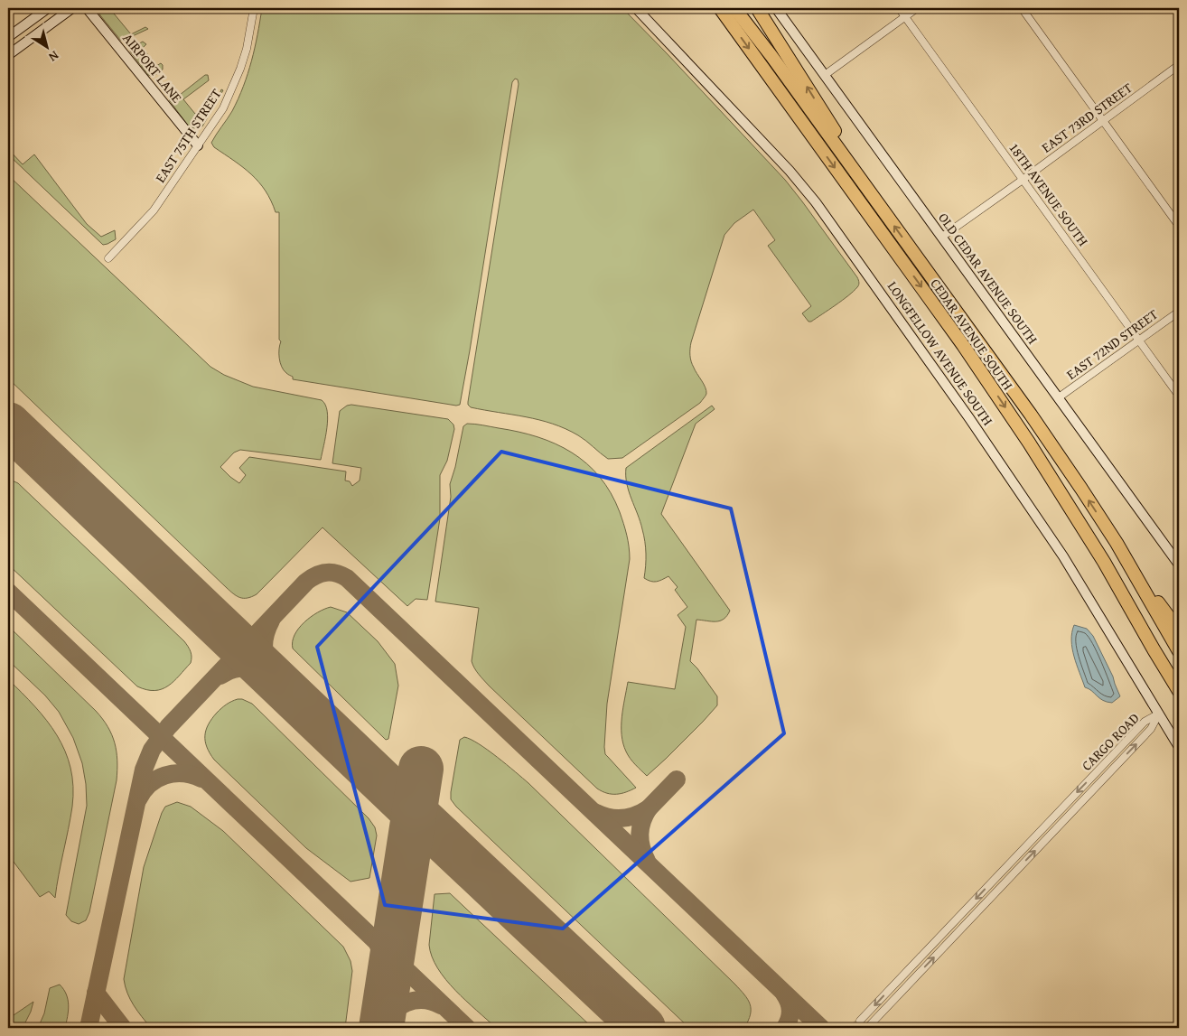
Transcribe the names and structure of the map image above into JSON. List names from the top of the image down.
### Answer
{
  "streets": {
    "highway": ["CEDAR AVENUE SOUTH"],
    "street": [
      "AIRPORT LANE",
      "EAST 73RD STREET",
      "EAST 75TH STREET",
      "18TH AVENUE SOUTH",
      "OLD CEDAR AVENUE SOUTH",
      "EAST 72ND STREET",
      "LONGFELLOW AVENUE SOUTH",
      "CARGO ROAD"
    ]
  },
  "crossings": [
    ["AIRPORT LANE", "EAST 75TH STREET"],
    ["EAST 73RD STREET", "18TH AVENUE SOUTH"],
    ["EAST 73RD STREET", "OLD CEDAR AVENUE SOUTH"],
    ["18TH AVENUE SOUTH", "EAST 72ND STREET"],
    ["OLD CEDAR AVENUE SOUTH", "EAST 72ND STREET"],
    ["LONGFELLOW AVENUE SOUTH", "CARGO ROAD"]
  ],
  "north": "bottom right"
}
